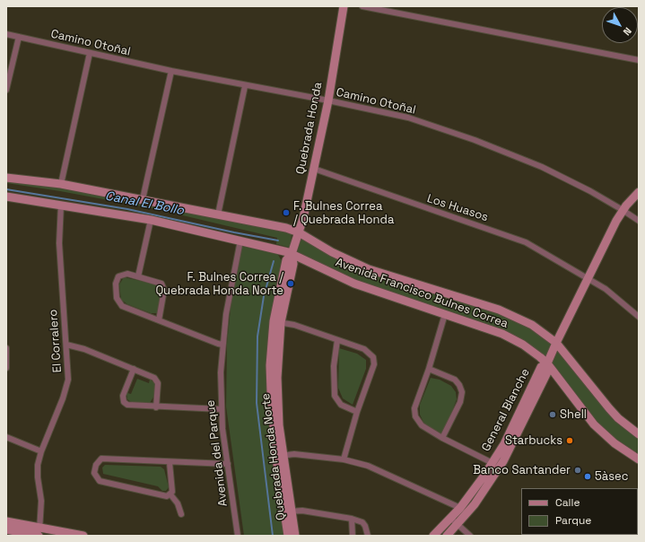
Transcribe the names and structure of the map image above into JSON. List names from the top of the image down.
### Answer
{
  "streets": {
    "street": [
      "Camino Otoñal",
      "Quebrada Honda",
      "Los Huasos",
      "Avenida Francisco Bulnes Correa",
      "El Corralero",
      "General Blanche",
      "Avenida del Parque",
      "Quebrada Honda Norte"
    ]
  },
  "crossings": [
    ["Camino Otoñal", "Quebrada Honda"],
    ["Camino Otoñal", "General Blanche"],
    ["Quebrada Honda", "Los Huasos"],
    ["Quebrada Honda", "Avenida Francisco Bulnes Correa"],
    ["Quebrada Honda", "Quebrada Honda Norte"],
    ["Los Huasos", "General Blanche"],
    ["Avenida Francisco Bulnes Correa", "El Corralero"],
    ["Avenida Francisco Bulnes Correa", "General Blanche"],
    ["Avenida Francisco Bulnes Correa", "Avenida del Parque"],
    ["Avenida Francisco Bulnes Correa", "Quebrada Honda Norte"]
  ],
  "water": ["Canal El Bollo"],
  "places": [
    "F. Bulnes Correa / Quebrada Honda",
    "F. Bulnes Correa / Quebrada Honda Norte",
    "Shell",
    "Starbucks",
    "Banco Santander",
    "5àsec"
  ],
  "legend": ["Calle", "Parque"],
  "north": "bottom right"
}
